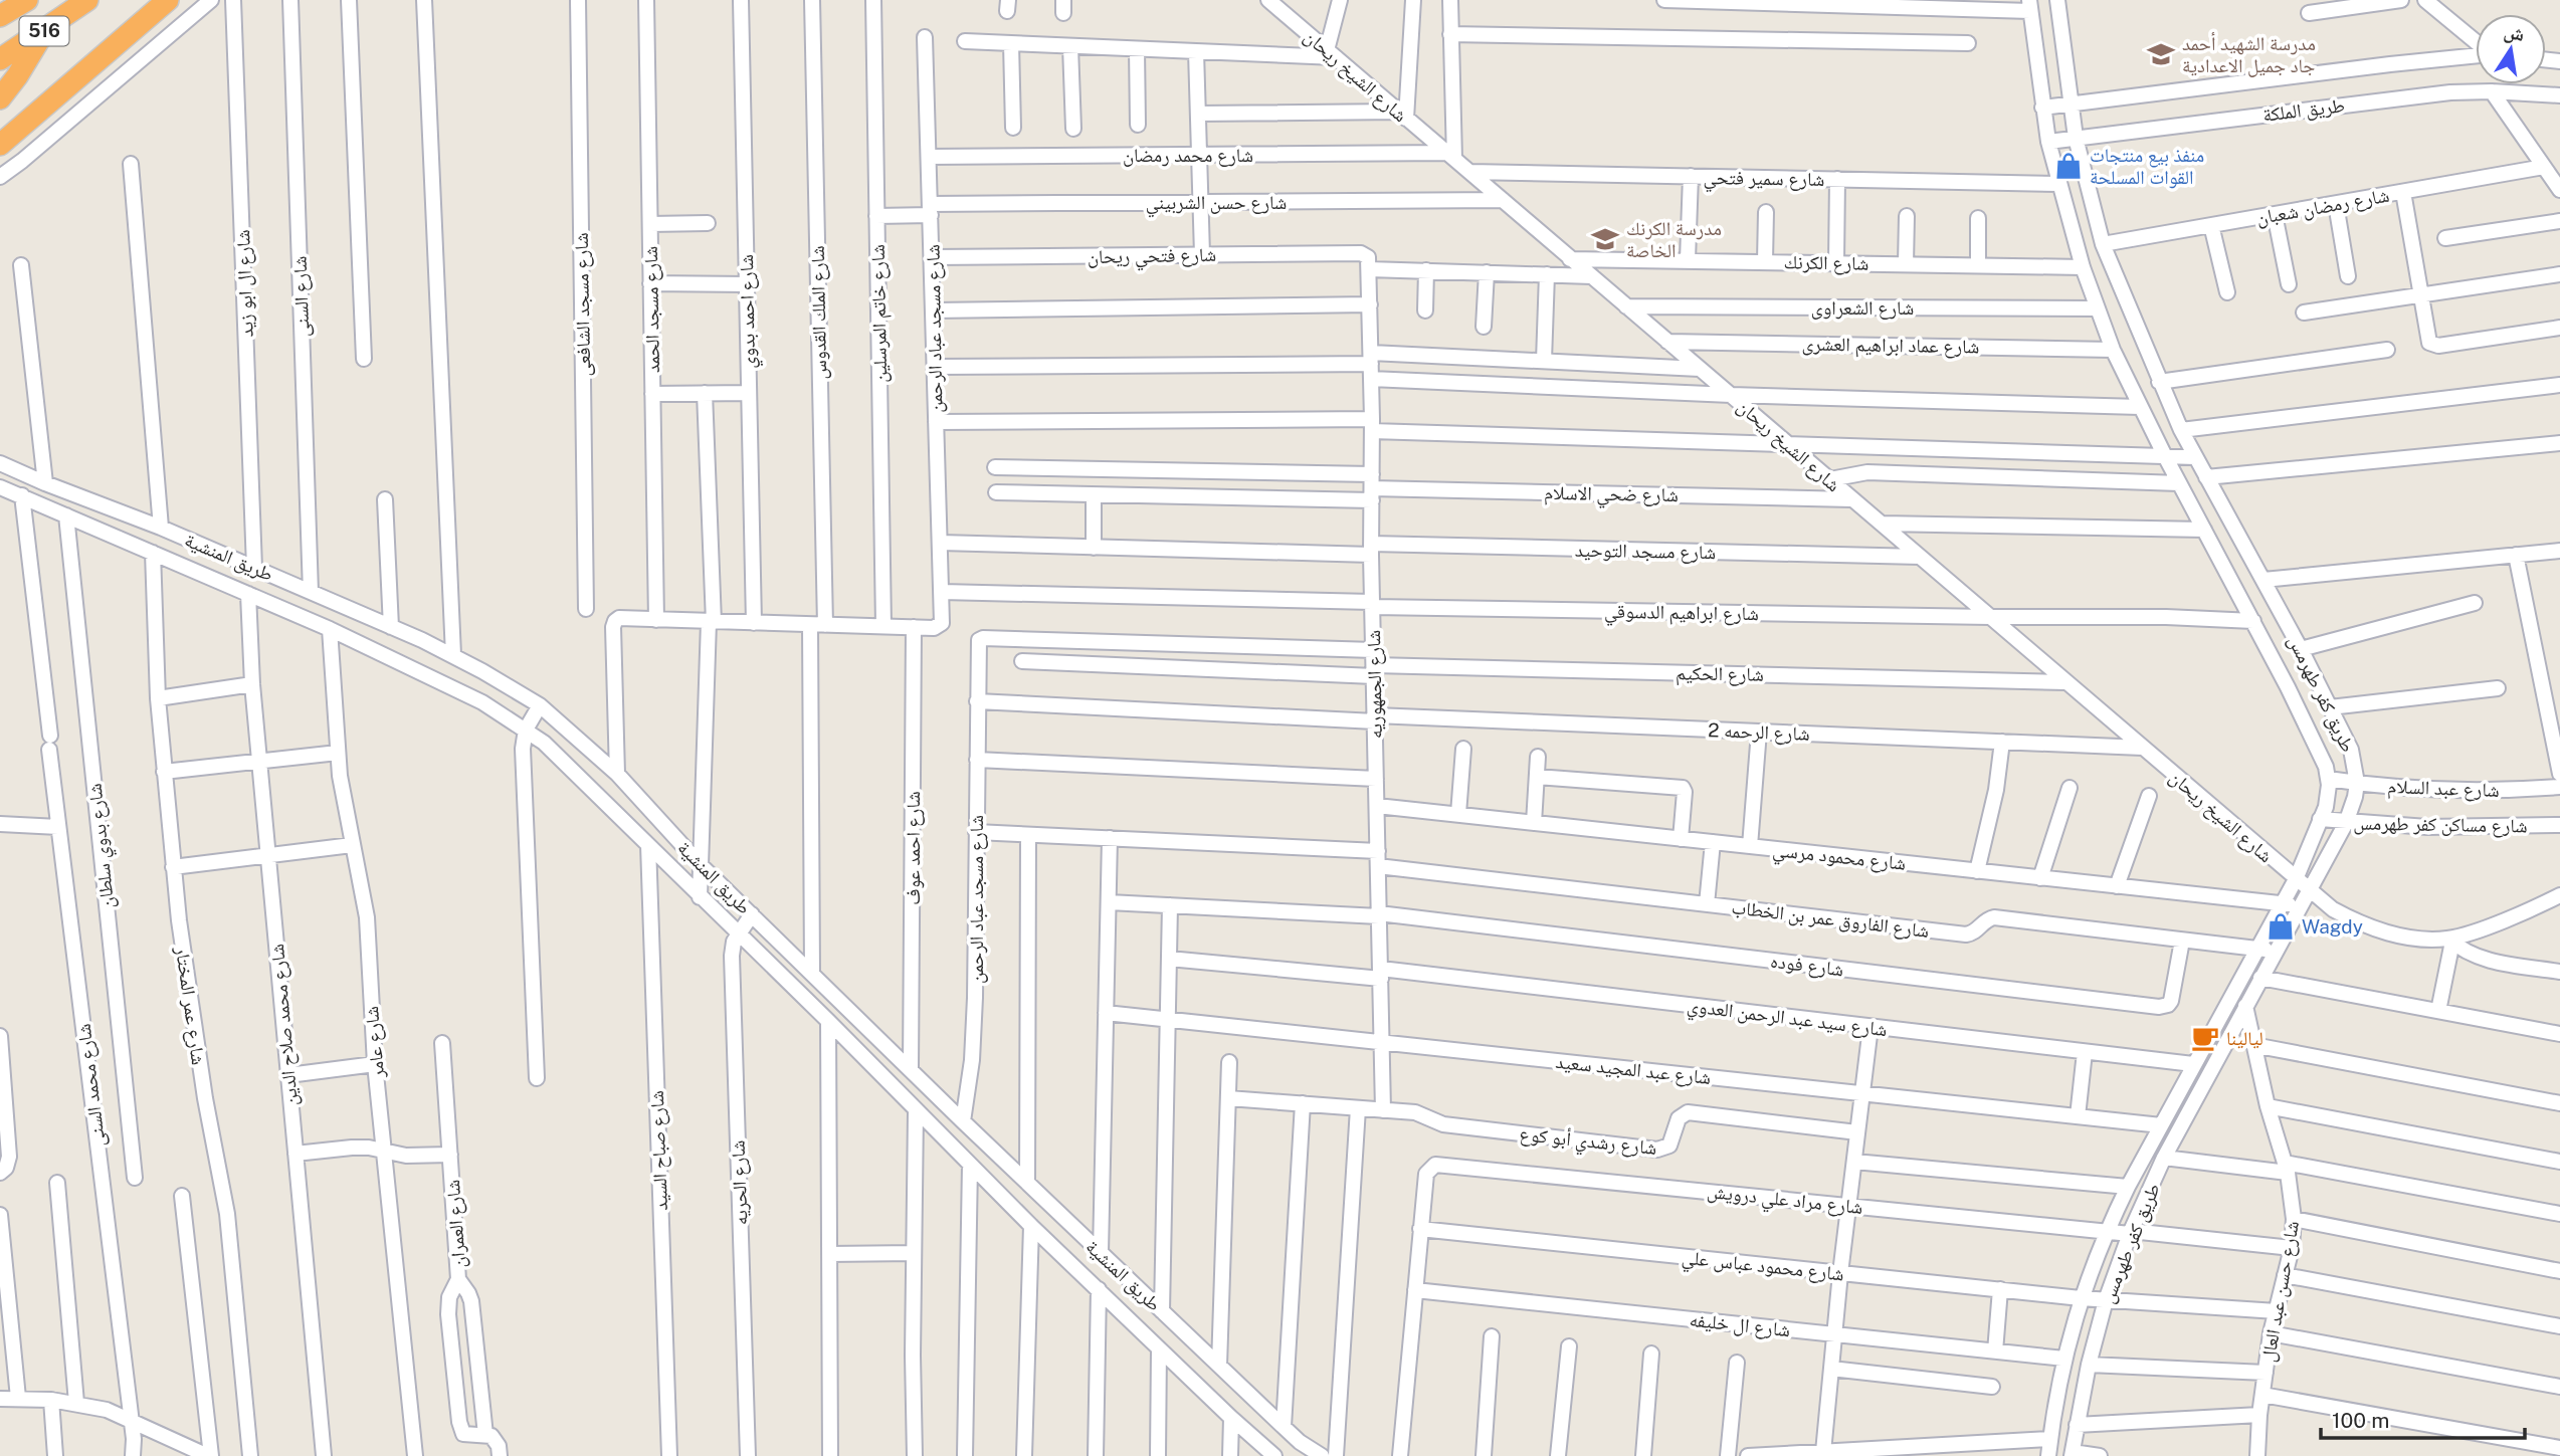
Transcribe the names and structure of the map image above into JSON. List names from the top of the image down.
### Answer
{
  "streets": {
    "highway": ["516"],
    "street": [
      "شارع الشيخ ريحان",
      "طريق الملكة",
      "شارع محمد رمضان",
      "شارع سمير فتحي",
      "شارع حسن الشربيني",
      "شارع رمضان شعبان",
      "شارع فتحي ريحان",
      "شارع الكرنك",
      "شارع ال ابو زيد",
      "شارع السنى",
      "شارع مسجد الشافعى",
      "شارع الشعراوى",
      "شارع مسجد الحمد",
      "شارع احمد بدوي",
      "شارع الملك القدوس",
      "شارع خاتم المرسلين",
      "شارع مسجد عباد الرحمن",
      "شارع عماد ابراهيم العشرى",
      "شارع ضحي الاسلام",
      "شارع مسجد التوحيد",
      "طريق المنشية",
      "شارع ابراهيم الدسوقي",
      "شارع الحكيم",
      "شارع الجمهوريه",
      "طريق كفر طهرمس",
      "شارع الرحمه 2",
      "شارع عبد السلام",
      "شارع مساكن كفر طهرمس",
      "شارع بدوي سلطان",
      "شارع احمد عوف",
      "شارع محمود مرسي",
      "شارع الفاروق عمر بن الخطاب",
      "شارع فوده",
      "شارع عمر المختار",
      "شارع سيد عبد الرحمن العدوي",
      "شارع محمد صلاح الدين",
      "شارع عامر",
      "شارع عبد المجيد سعيد",
      "شارع محمد السنى",
      "شارع رشدي أبو كوع",
      "شارع صباح السيد",
      "شارع الحريه",
      "شارع مراد علي درويش",
      "شارع العمران",
      "شارع محمود عباس علي",
      "شارع حسن عبد العال",
      "شارع ال خليفه"
    ]
  },
  "crossings": [
    ["شارع الشيخ ريحان", "شارع محمد رمضان"],
    ["شارع الشيخ ريحان", "شارع سمير فتحي"],
    ["شارع الشيخ ريحان", "شارع حسن الشربيني"],
    ["شارع الشيخ ريحان", "شارع فتحي ريحان"],
    ["شارع الشيخ ريحان", "شارع الكرنك"],
    ["شارع الشيخ ريحان", "شارع الشعراوى"],
    ["شارع الشيخ ريحان", "شارع عماد ابراهيم العشرى"],
    ["شارع الشيخ ريحان", "شارع ضحي الاسلام"],
    ["شارع الشيخ ريحان", "شارع مسجد التوحيد"],
    ["شارع الشيخ ريحان", "شارع ابراهيم الدسوقي"],
    ["شارع الشيخ ريحان", "شارع الحكيم"],
    ["شارع الشيخ ريحان", "طريق كفر طهرمس"],
    ["شارع الشيخ ريحان", "شارع الرحمه 2"],
    ["طريق الملكة", "طريق كفر طهرمس"],
    ["شارع محمد رمضان", "شارع مسجد عباد الرحمن"],
    ["شارع سمير فتحي", "طريق كفر طهرمس"],
    ["شارع حسن الشربيني", "شارع خاتم المرسلين"],
    ["شارع حسن الشربيني", "شارع مسجد عباد الرحمن"],
    ["شارع رمضان شعبان", "طريق كفر طهرمس"],
    ["شارع فتحي ريحان", "شارع مسجد عباد الرحمن"],
    ["شارع فتحي ريحان", "شارع الجمهوريه"],
    ["شارع الكرنك", "طريق كفر طهرمس"],
    ["شارع ال ابو زيد", "طريق المنشية"],
    ["شارع السنى", "طريق المنشية"],
    ["شارع الشعراوى", "طريق كفر طهرمس"],
    ["شارع مسجد عباد الرحمن", "شارع مسجد التوحيد"],
    ["شارع مسجد عباد الرحمن", "طريق المنشية"],
    ["شارع مسجد عباد الرحمن", "شارع ابراهيم الدسوقي"],
    ["شارع مسجد عباد الرحمن", "شارع الحكيم"],
    ["شارع مسجد عباد الرحمن", "شارع الجمهوريه"],
    ["شارع مسجد عباد الرحمن", "شارع الرحمه 2"],
    ["شارع مسجد عباد الرحمن", "شارع احمد عوف"],
    ["شارع عماد ابراهيم العشرى", "طريق كفر طهرمس"],
    ["شارع ضحي الاسلام", "شارع الجمهوريه"],
    ["شارع مسجد التوحيد", "شارع الجمهوريه"],
    ["طريق المنشية", "شارع بدوي سلطان"],
    ["طريق المنشية", "شارع احمد عوف"],
    ["طريق المنشية", "شارع عمر المختار"],
    ["طريق المنشية", "شارع محمد صلاح الدين"],
    ["طريق المنشية", "شارع عامر"],
    ["طريق المنشية", "شارع محمد السنى"],
    ["طريق المنشية", "شارع صباح السيد"],
    ["طريق المنشية", "شارع الحريه"],
    ["شارع ابراهيم الدسوقي", "شارع الجمهوريه"],
    ["شارع ابراهيم الدسوقي", "طريق كفر طهرمس"],
    ["شارع الحكيم", "شارع الجمهوريه"],
    ["شارع الجمهوريه", "شارع الرحمه 2"],
    ["شارع الجمهوريه", "شارع محمود مرسي"],
    ["شارع الجمهوريه", "شارع الفاروق عمر بن الخطاب"],
    ["شارع الجمهوريه", "شارع فوده"],
    ["شارع الجمهوريه", "شارع سيد عبد الرحمن العدوي"],
    ["شارع الجمهوريه", "شارع عبد المجيد سعيد"],
    ["شارع الجمهوريه", "شارع رشدي أبو كوع"],
    ["طريق كفر طهرمس", "شارع عبد السلام"],
    ["طريق كفر طهرمس", "شارع مساكن كفر طهرمس"],
    ["طريق كفر طهرمس", "شارع محمود مرسي"],
    ["طريق كفر طهرمس", "شارع الفاروق عمر بن الخطاب"],
    ["طريق كفر طهرمس", "شارع سيد عبد الرحمن العدوي"],
    ["طريق كفر طهرمس", "شارع عبد المجيد سعيد"],
    ["طريق كفر طهرمس", "شارع مراد علي درويش"],
    ["طريق كفر طهرمس", "شارع محمود عباس علي"],
    ["طريق كفر طهرمس", "شارع حسن عبد العال"],
    ["طريق كفر طهرمس", "شارع ال خليفه"],
    ["شارع الفاروق عمر بن الخطاب", "شارع فوده"],
    ["شارع مراد علي درويش", "شارع محمود عباس علي"],
    ["شارع مراد علي درويش", "شارع حسن عبد العال"],
    ["شارع محمود عباس علي", "شارع حسن عبد العال"]
  ],
  "places": {
    "school or university": ["مدرسة الشهيد أحمد جاد جميل الاعدادية", "مدرسة الكرنك الخاصة"],
    "shop": ["منفذ بيع منتجات القوات المسلحة", "Wagdy"],
    "cafe": ["ليالينا"]
  },
  "scale_bar": "100 m",
  "north": "top"
}
